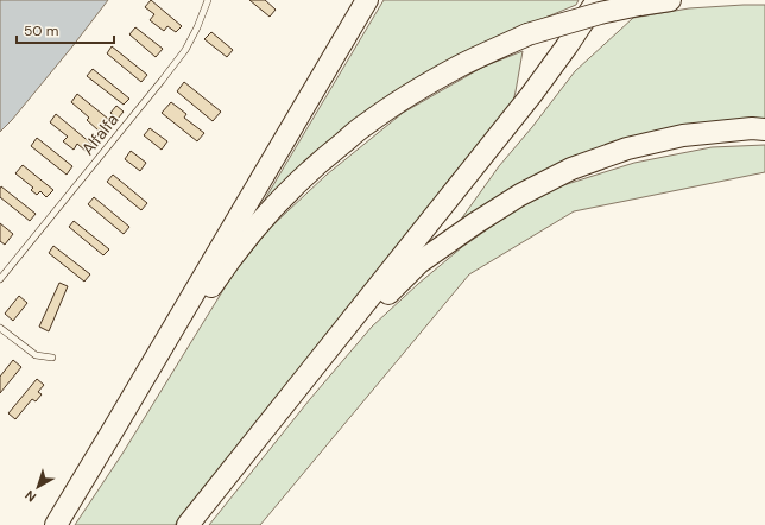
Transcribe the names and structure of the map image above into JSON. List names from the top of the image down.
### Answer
{
  "streets": {
    "lane": ["Alfalfa"]
  },
  "scale_bar": "50 m",
  "north": "bottom left"
}
